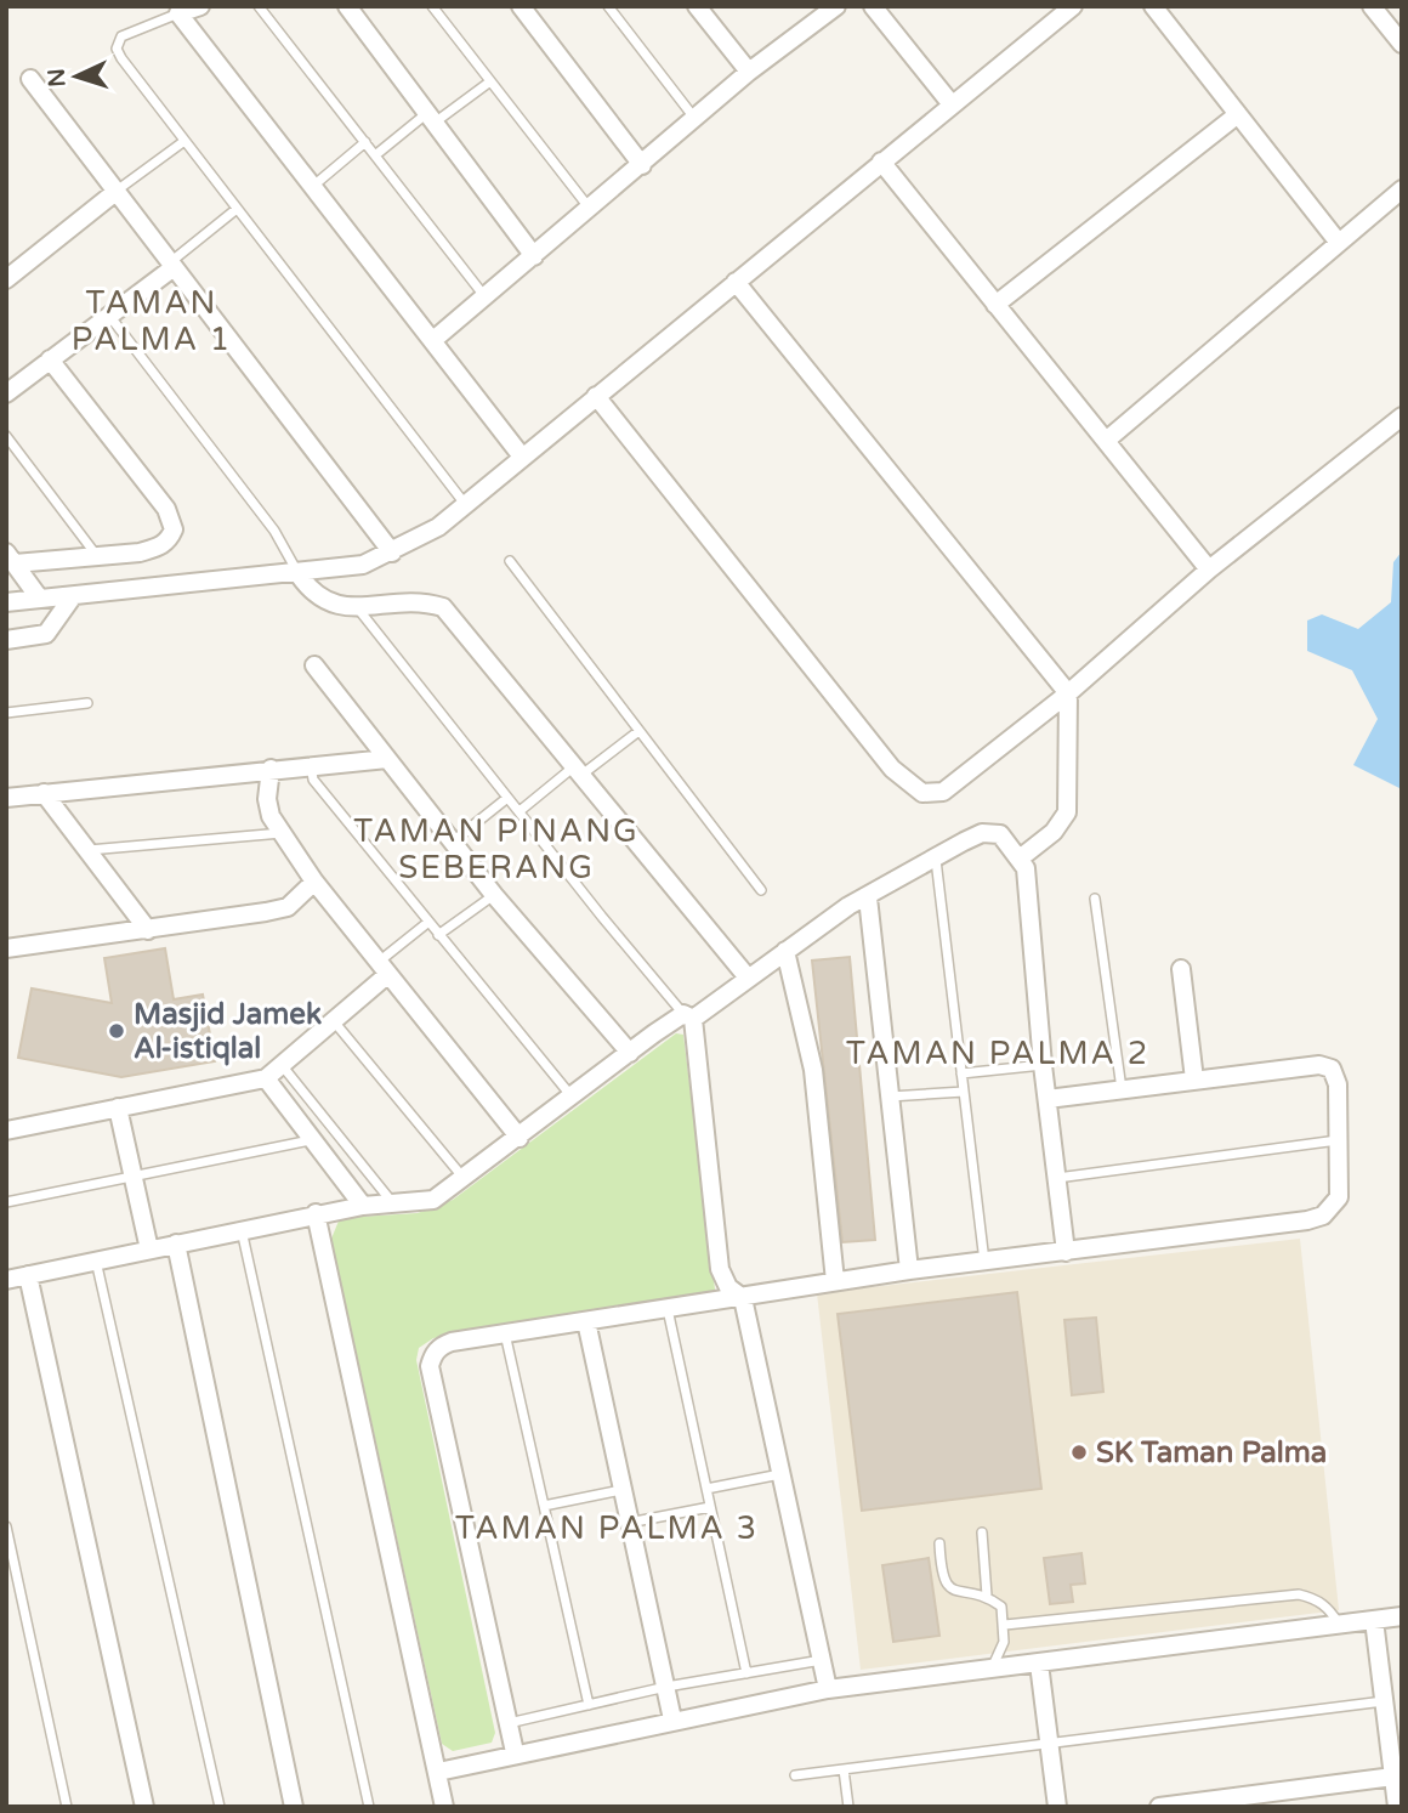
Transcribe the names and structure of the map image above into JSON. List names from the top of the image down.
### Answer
{
  "districts": [
    "TAMAN PALMA 1",
    "TAMAN PINANG SEBERANG",
    "TAMAN PALMA 2",
    "TAMAN PALMA 3"
  ],
  "places": ["Masjid Jamek Al-istiqlal", "SK Taman Palma"],
  "north": "left"
}
